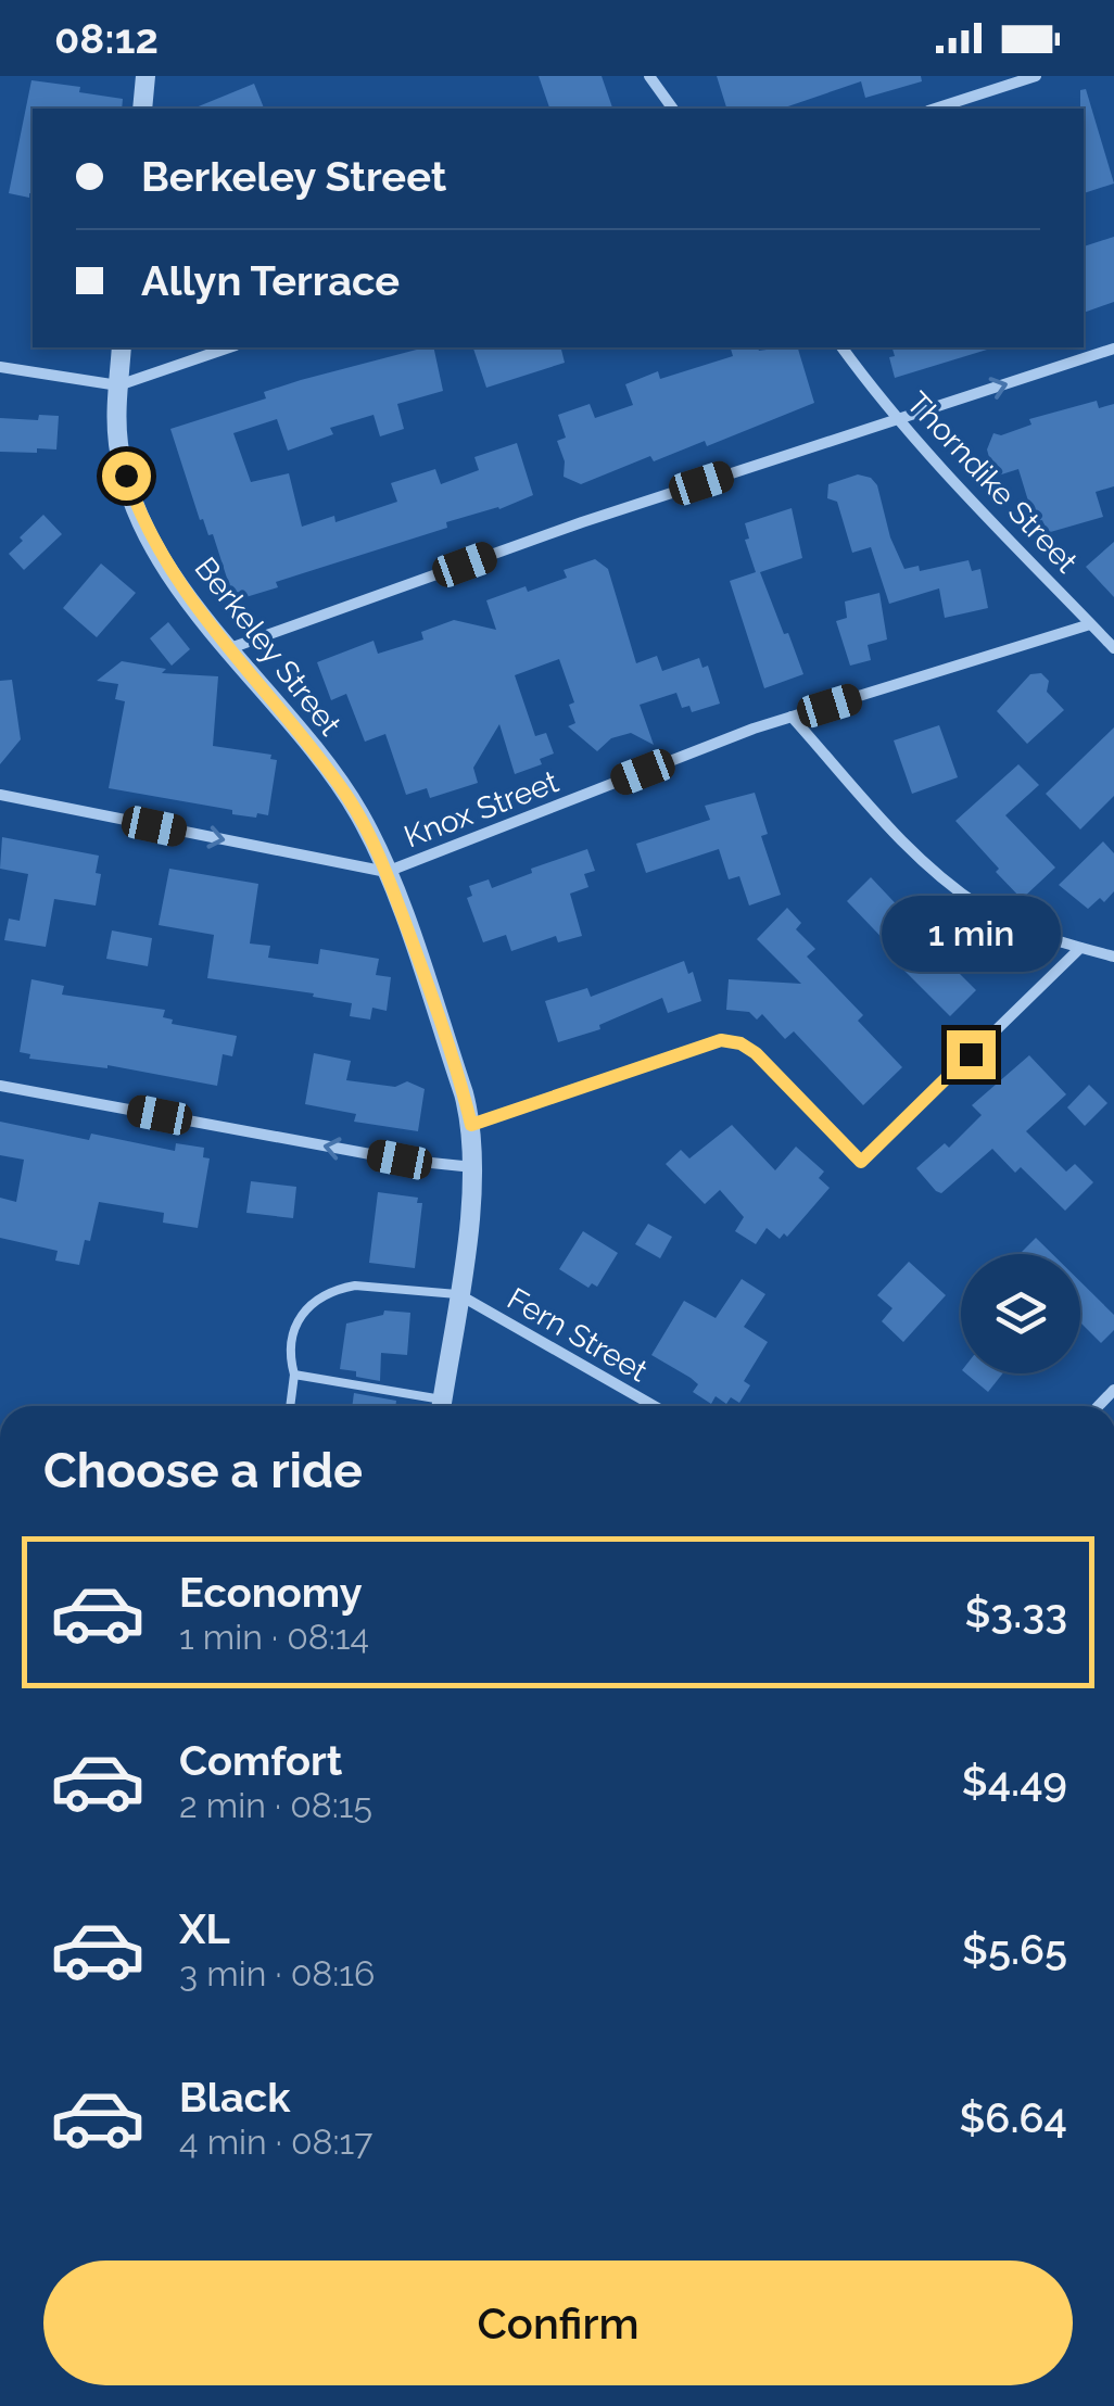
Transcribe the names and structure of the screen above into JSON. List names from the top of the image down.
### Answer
{
  "streets": {
    "street": [
      "Thorndike Street",
      "Berkeley Street",
      "Knox Street",
      "Fern Street"
    ]
  },
  "crossings": [
    ["Thorndike Street", "Knox Street"],
    ["Berkeley Street", "Knox Street"],
    ["Berkeley Street", "Fern Street"]
  ],
  "page": {
    "status": "08:12",
    "banner": ["Berkeley Street", "Allyn Terrace"],
    "bubble": "1 min",
    "heading": "Choose a ride",
    "list": [
      {
        "name": "Economy",
        "note": "1 min · 08:14",
        "value": "$3.33"
      },
      {
        "name": "Comfort",
        "note": "2 min · 08:15",
        "value": "$4.49"
      },
      {
        "name": "XL",
        "note": "3 min · 08:16",
        "value": "$5.65"
      },
      {
        "name": "Black",
        "note": "4 min · 08:17",
        "value": "$6.64"
      }
    ],
    "buttons": "Confirm"
  }
}
